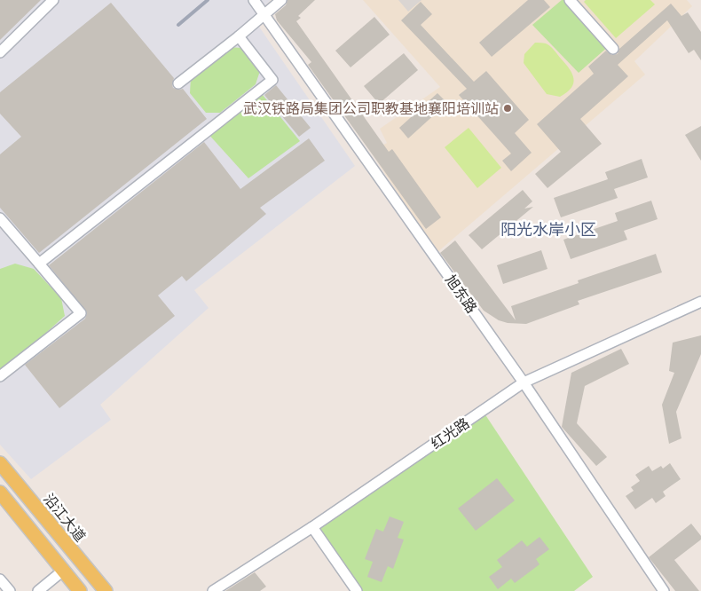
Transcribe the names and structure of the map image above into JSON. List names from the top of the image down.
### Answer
{
  "streets": {
    "main road": ["沿江大道"],
    "street": ["旭东路", "红光路"]
  },
  "crossings": [
    ["旭东路", "红光路"]
  ],
  "districts": ["阳光水岸小区"],
  "places": ["武汉铁路局集团公司职教基地襄阳培训站"]
}
